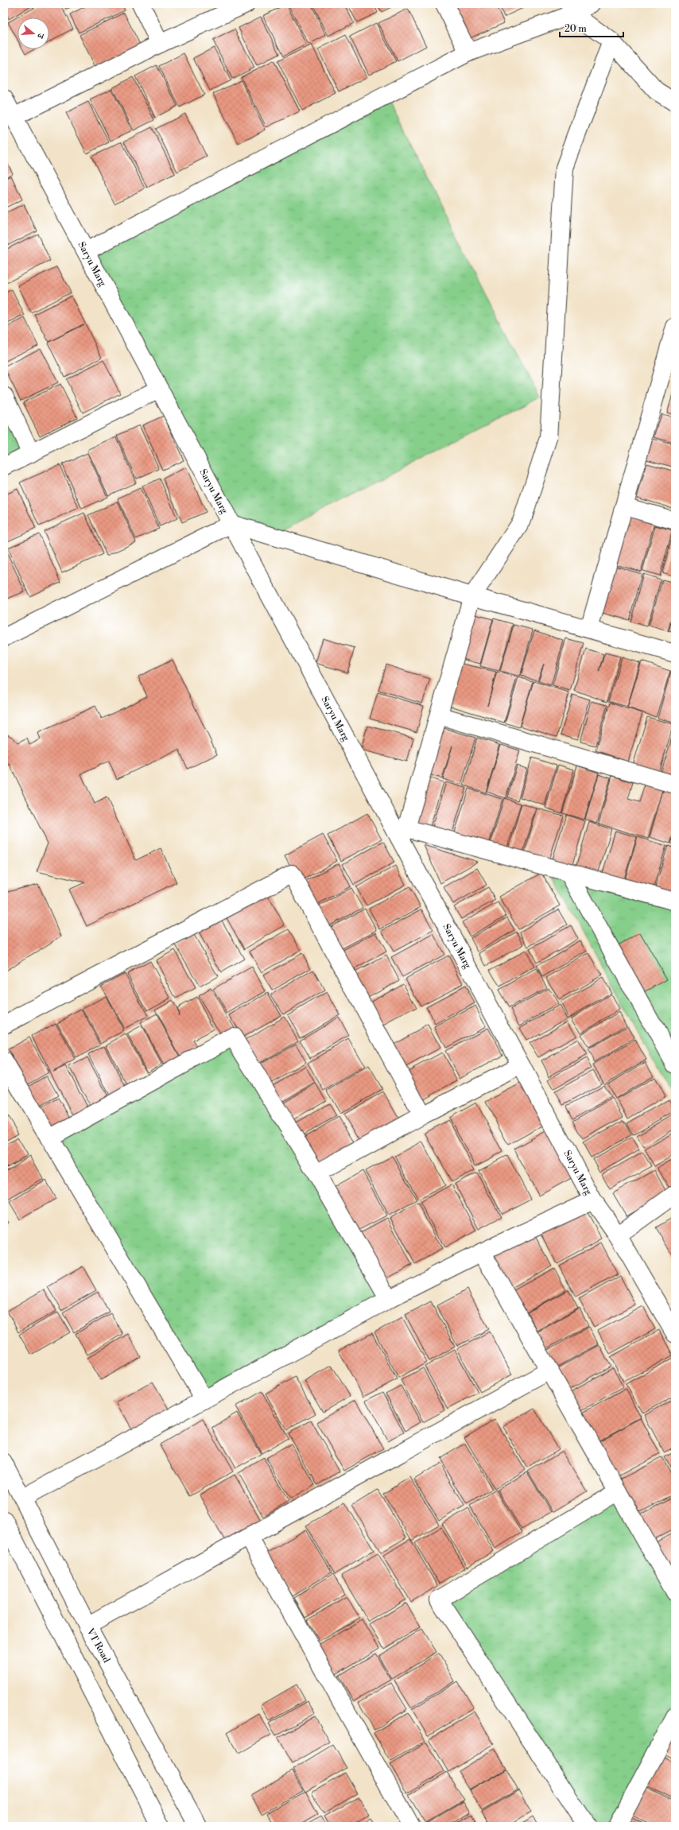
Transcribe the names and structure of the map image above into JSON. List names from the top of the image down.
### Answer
{
  "streets": {
    "street": ["Saryu Marg", "VT Road"]
  },
  "scale_bar": "20 m",
  "north": "right"
}
